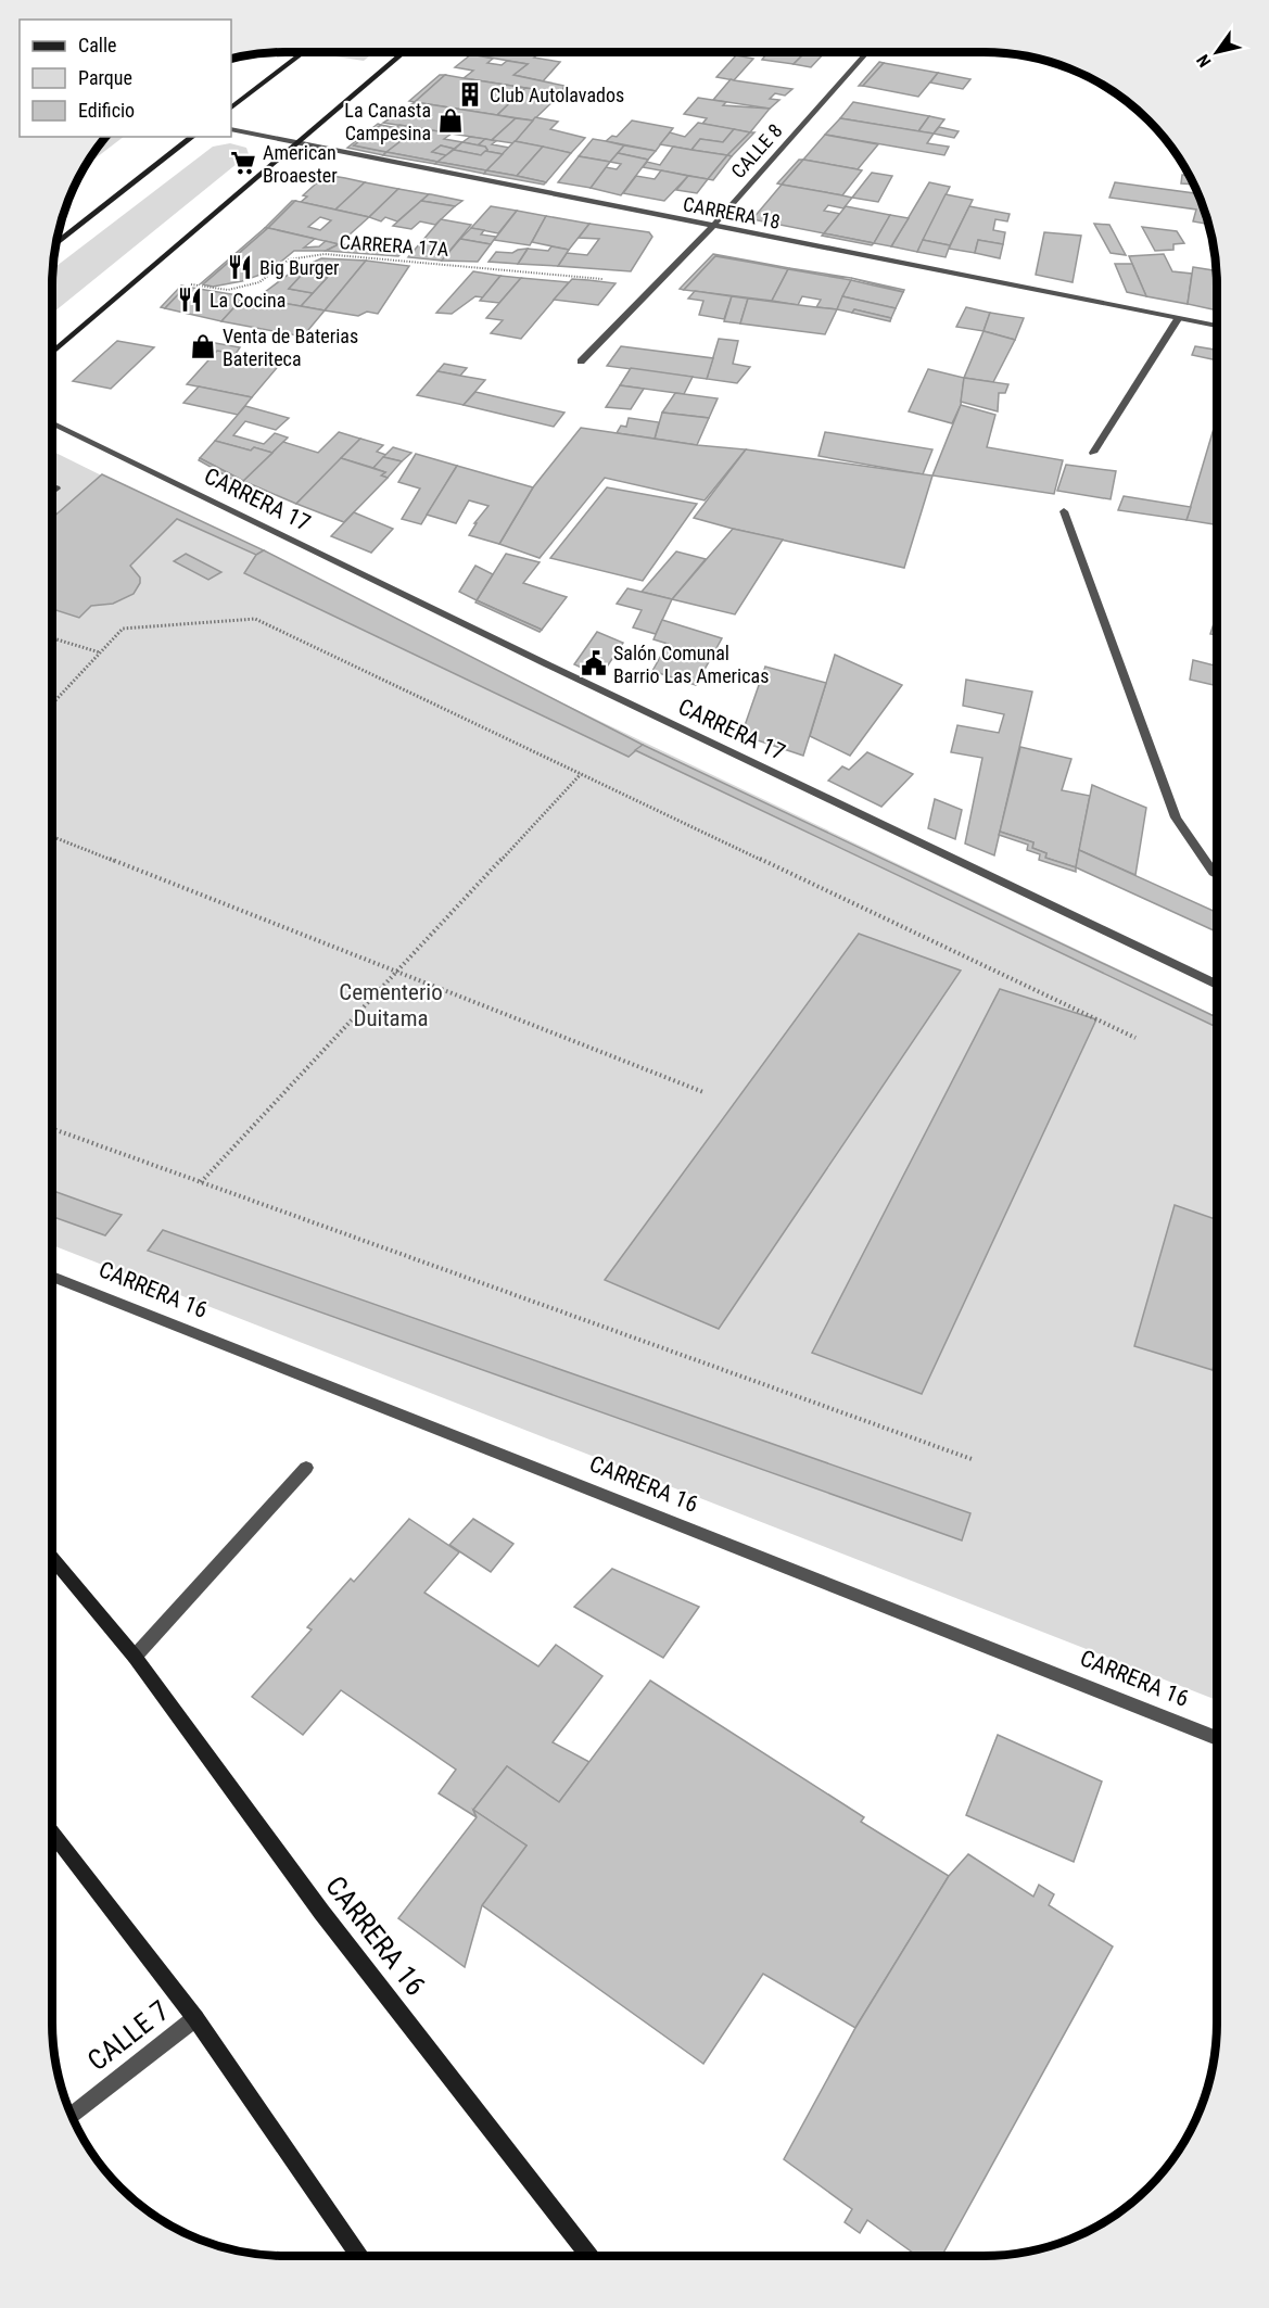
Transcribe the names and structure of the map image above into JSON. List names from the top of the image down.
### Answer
{
  "streets": {
    "main road": ["CARRERA 16"],
    "street": [
      "CALLE 8",
      "CARRERA 18",
      "CARRERA 17",
      "CALLE 7"
    ],
    "path": ["CARRERA 17A"]
  },
  "crossings": [
    ["CALLE 8", "CARRERA 18"],
    ["CALLE 8", "CARRERA 17A"]
  ],
  "parks": ["Cementerio Duitama"],
  "places": {
    "building": ["Club Autolavados"],
    "shop": ["La Canasta Campesina", "Venta de Baterias Bateriteca"],
    "supermarket": ["American Broaester"],
    "restaurant": ["Big Burger", "La Cocina"],
    "public building": ["Salón Comunal Barrio Las Americas"]
  },
  "legend": ["Calle", "Parque", "Edificio"],
  "north": "bottom left"
}
